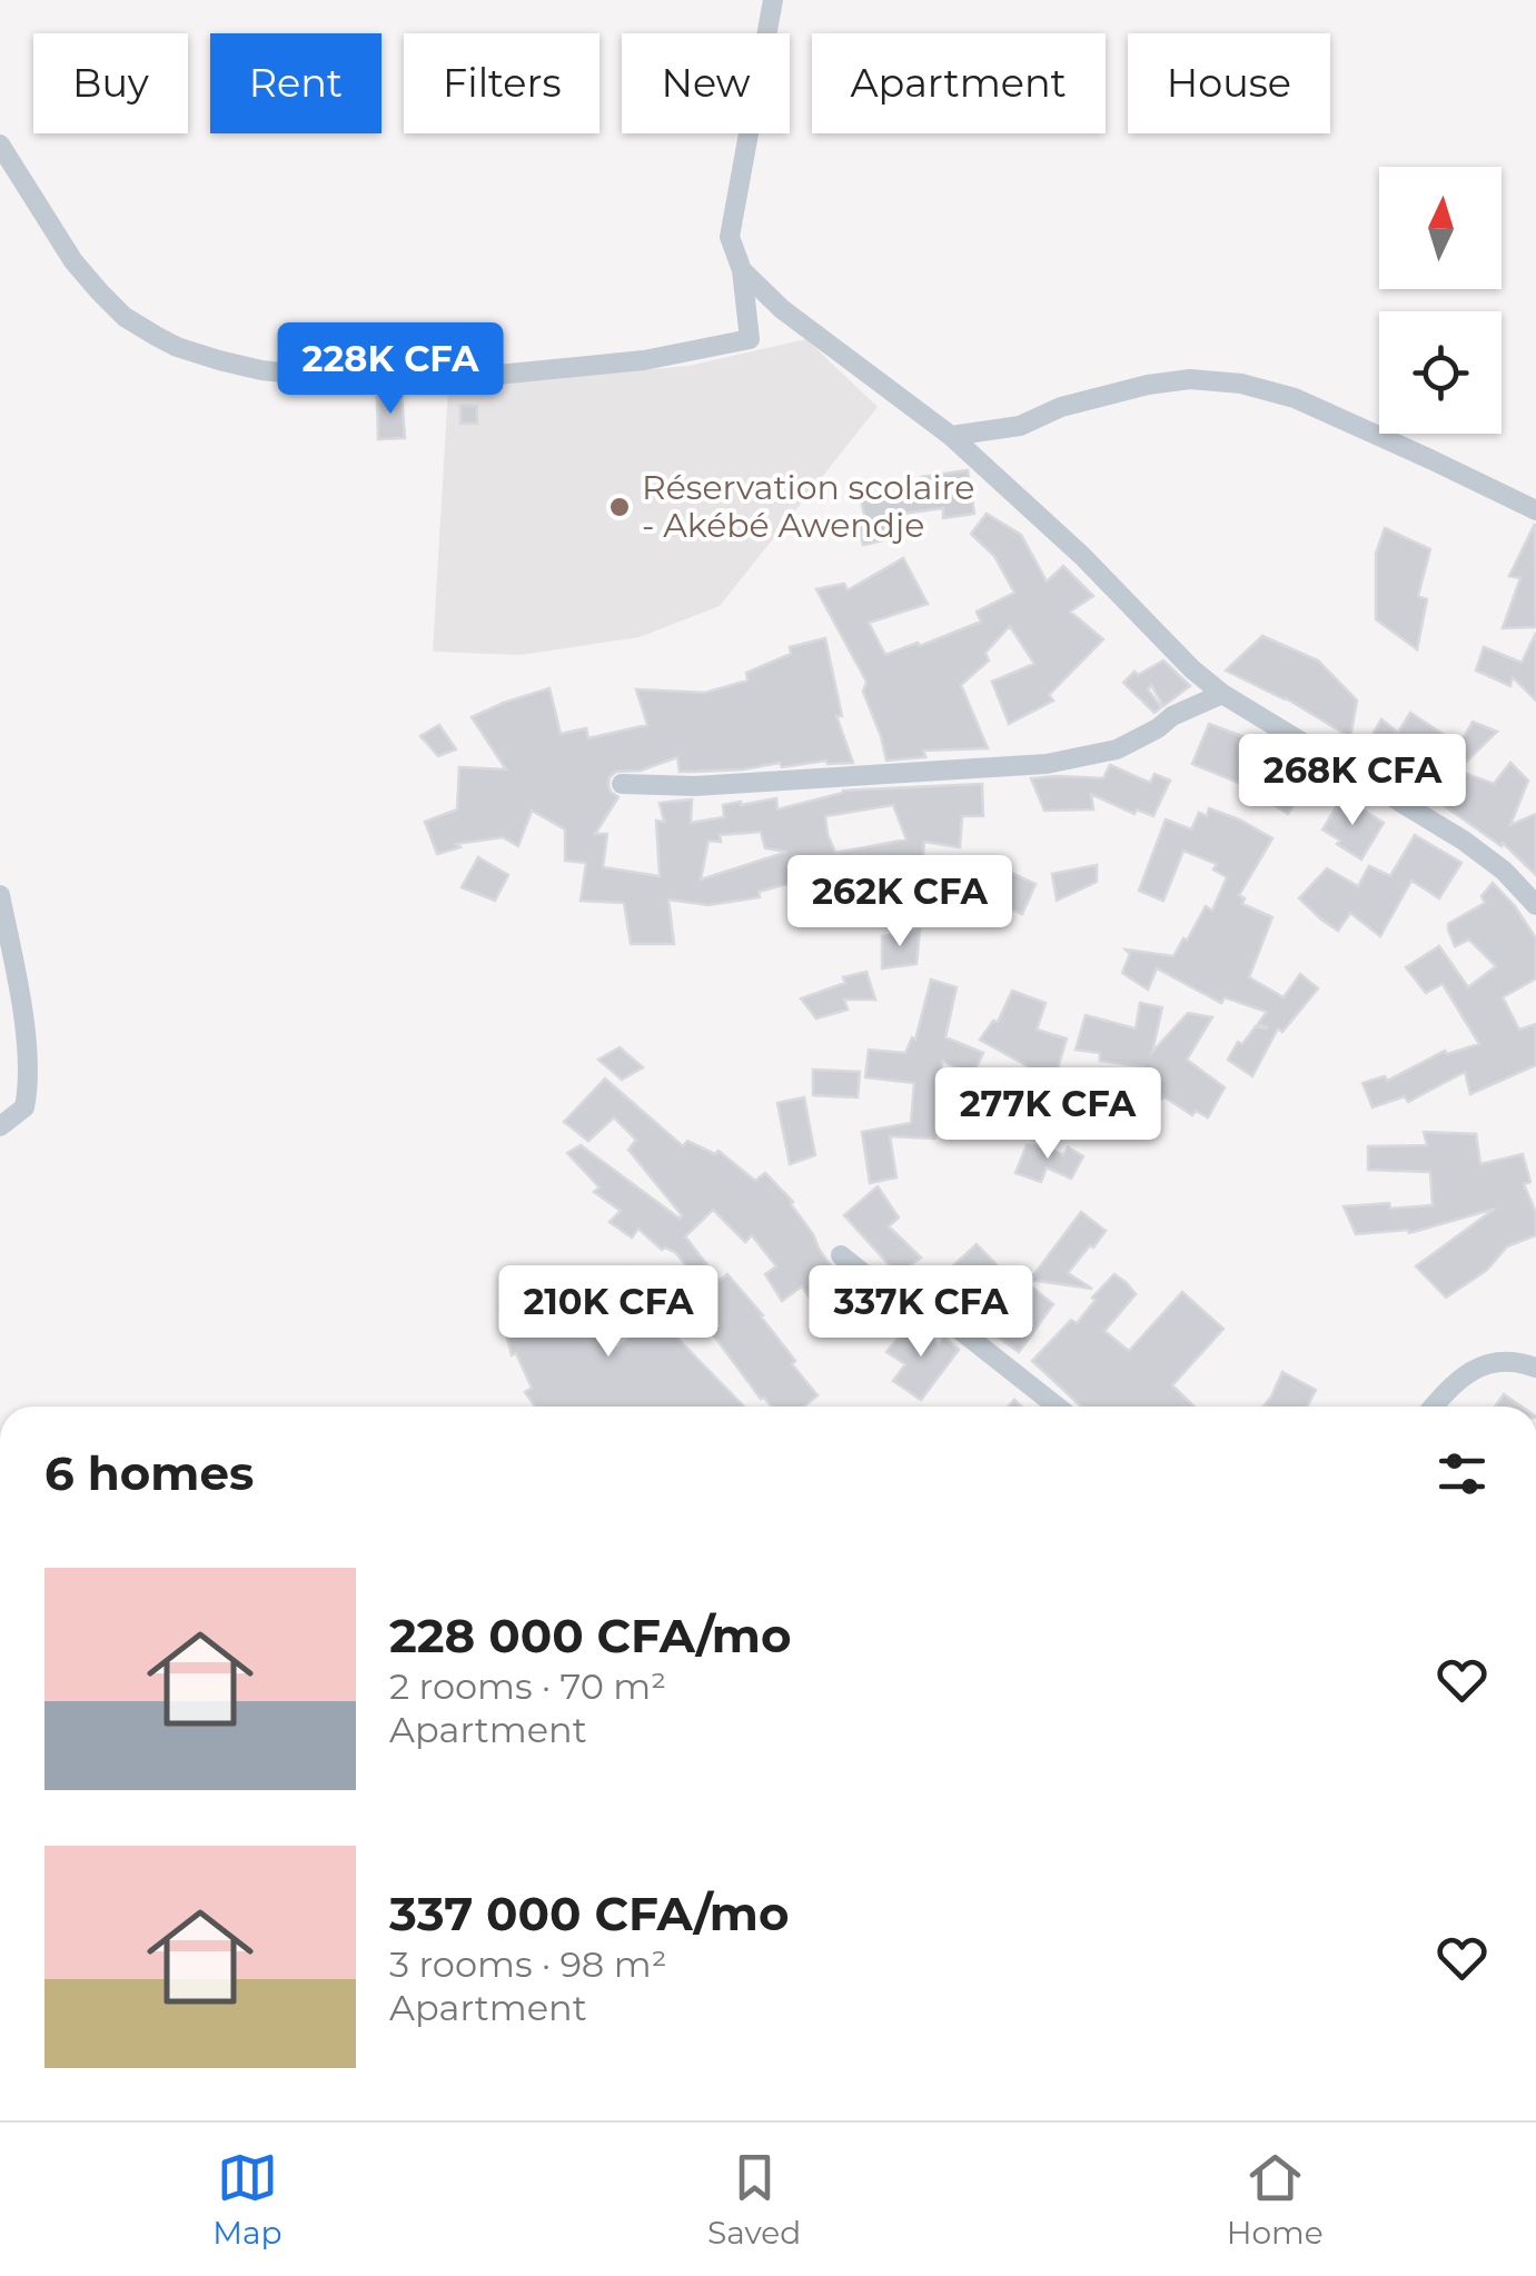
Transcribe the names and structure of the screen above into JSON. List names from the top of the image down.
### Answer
{
  "places": ["Réservation scolaire - Akébé Awendje"],
  "north": "top",
  "page": {
    "chip": [
      "Buy",
      "Rent",
      "Filters",
      "New",
      "Apartment",
      "House"
    ],
    "price": [
      "228K CFA",
      "268K CFA",
      "262K CFA",
      "277K CFA",
      "210K CFA",
      "337K CFA"
    ],
    "heading": "6 homes",
    "list": [
      {
        "name": "228 000 CFA/mo",
        "note": "2 rooms · 70 m² · Apartment"
      },
      {
        "name": "337 000 CFA/mo",
        "note": "3 rooms · 98 m² · Apartment"
      }
    ],
    "tabs": ["Map", "Saved", "Home"]
  }
}
